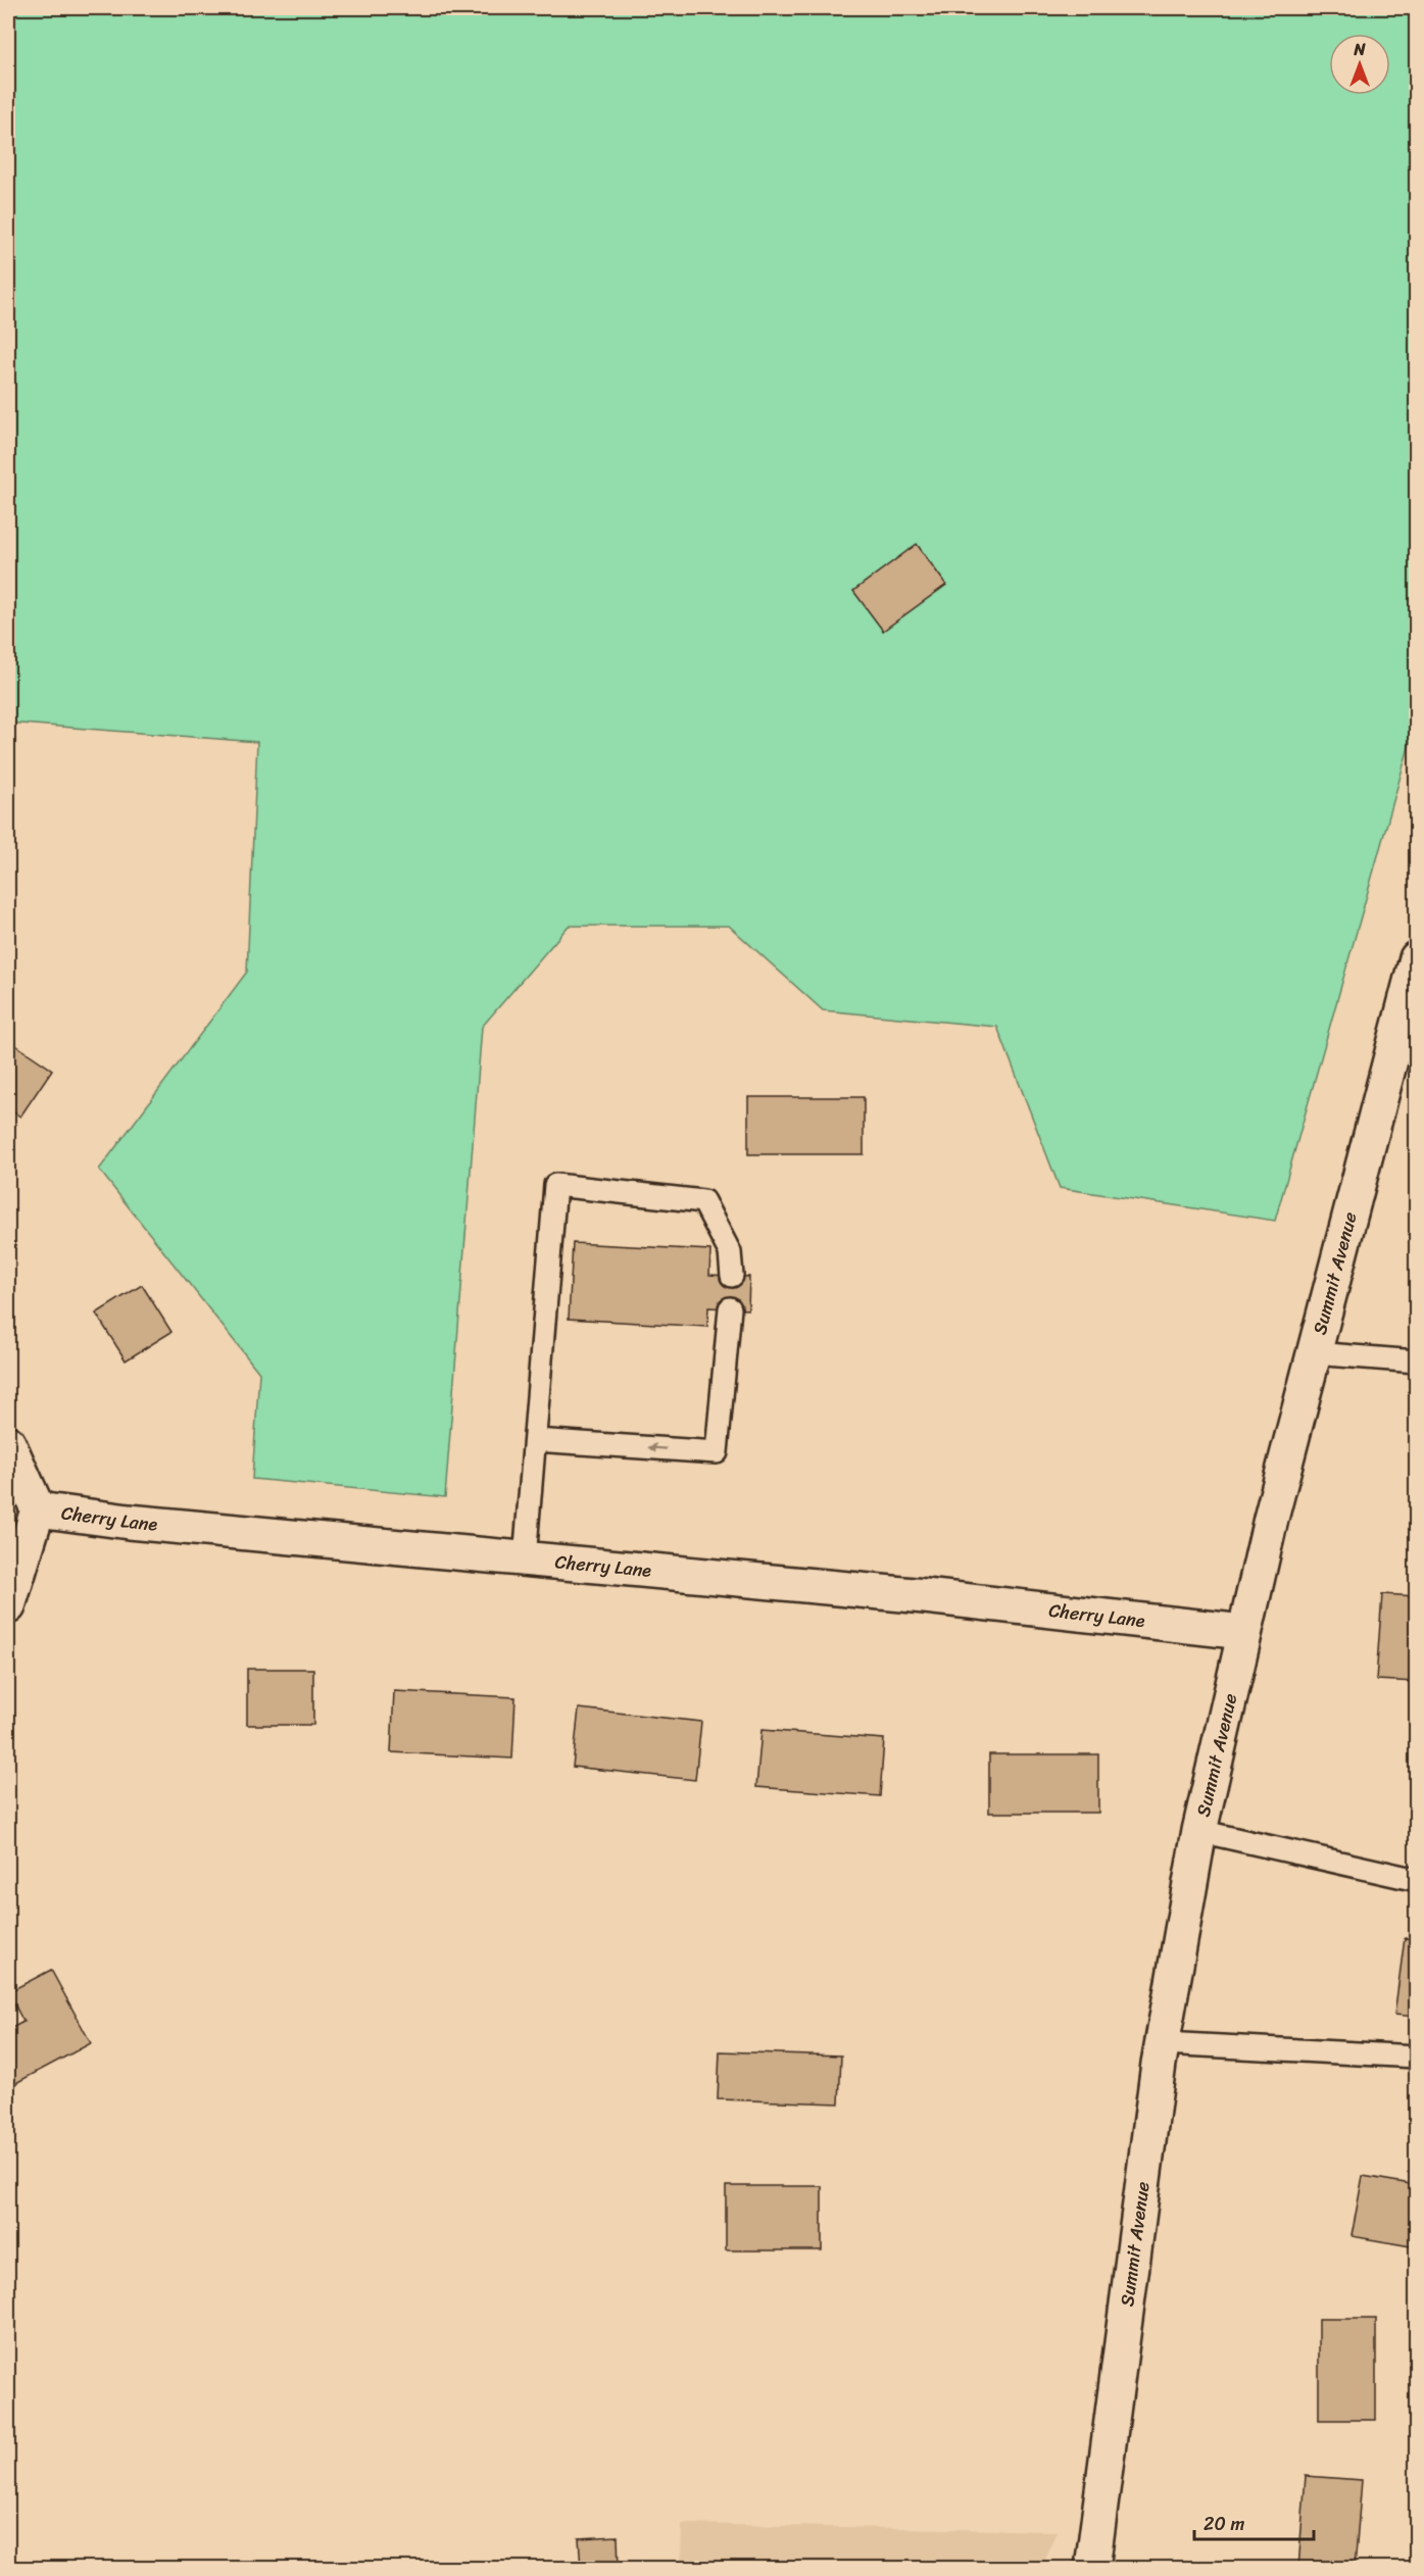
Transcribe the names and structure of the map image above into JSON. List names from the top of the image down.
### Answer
{
  "streets": {
    "main road": ["Summit Avenue", "Cherry Lane"]
  },
  "crossings": [
    ["Summit Avenue", "Cherry Lane"]
  ],
  "scale_bar": "20 m",
  "north": "top"
}
